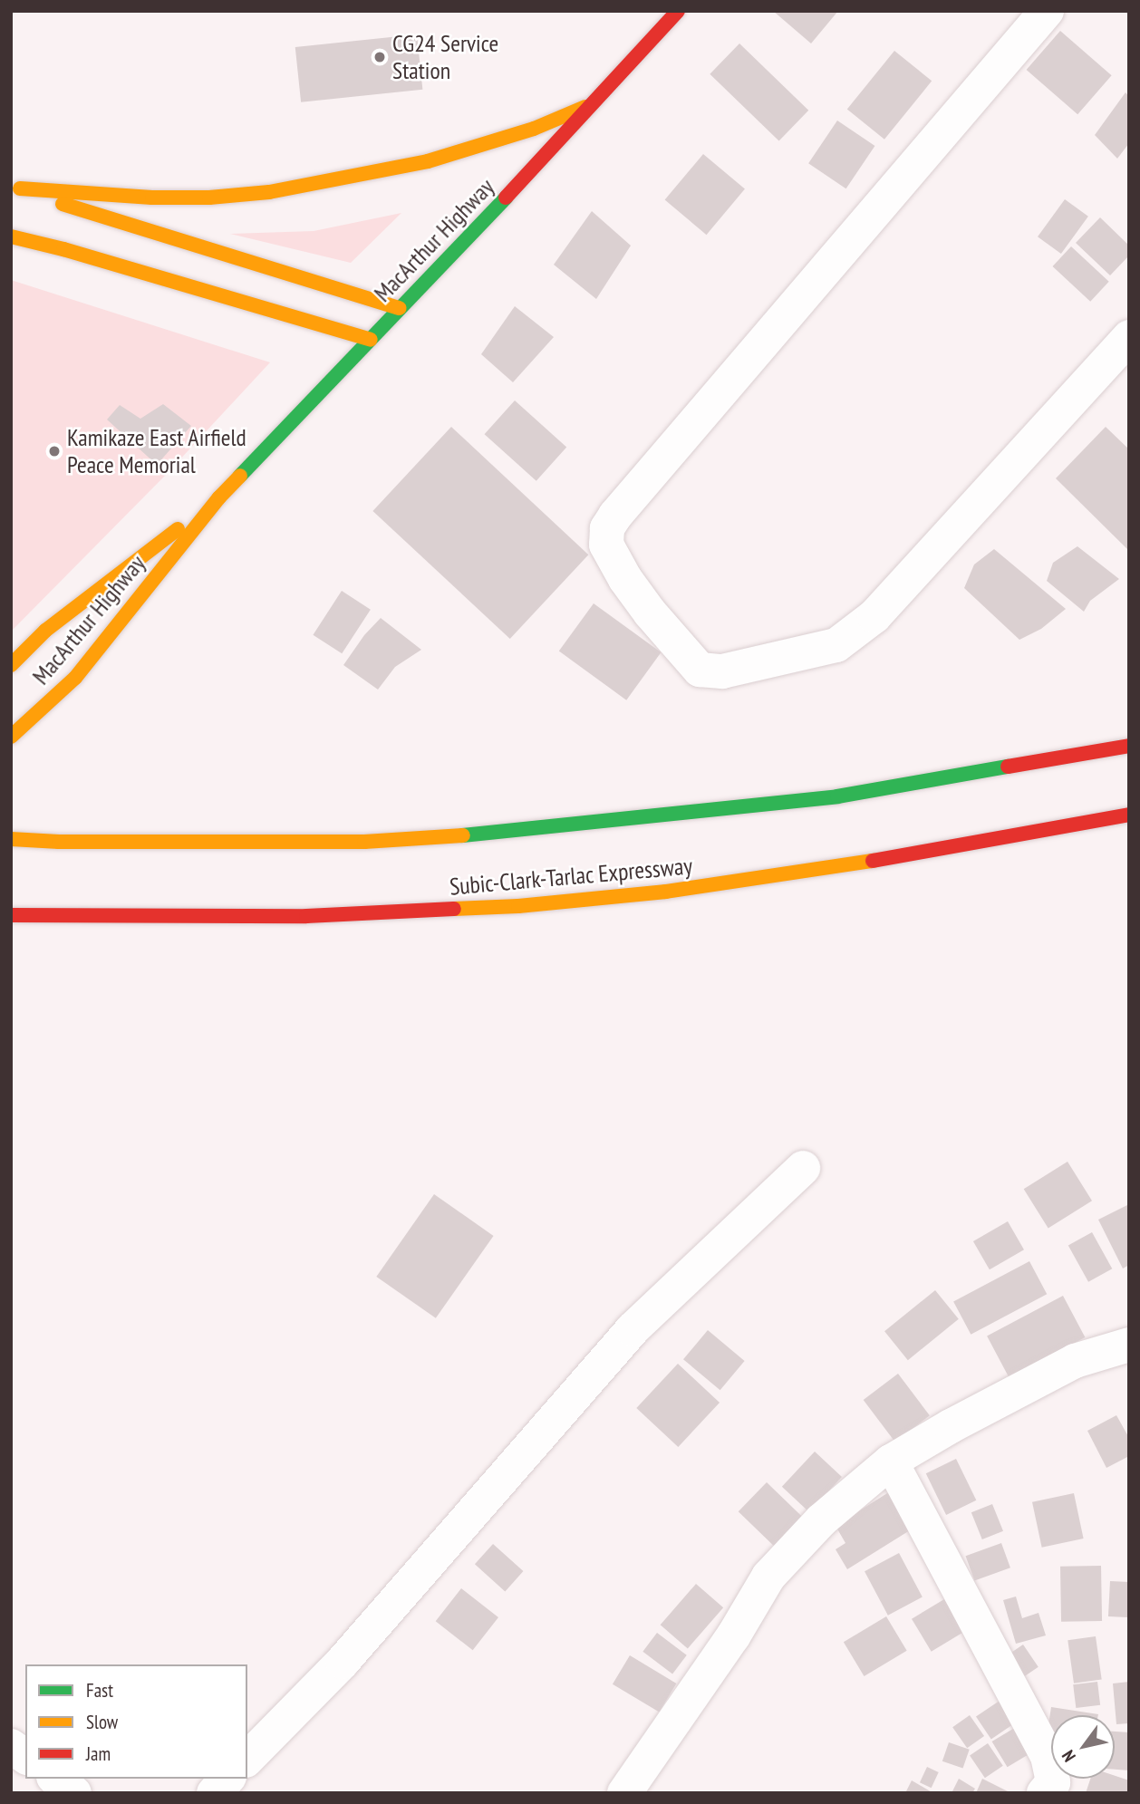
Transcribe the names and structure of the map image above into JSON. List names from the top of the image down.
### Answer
{
  "streets": {
    "highway": ["MacArthur Highway", "Subic-Clark-Tarlac Expressway"]
  },
  "places": ["CG24 Service Station", "Kamikaze East Airfield Peace Memorial"],
  "legend": ["Fast", "Slow", "Jam"],
  "north": "bottom left"
}
